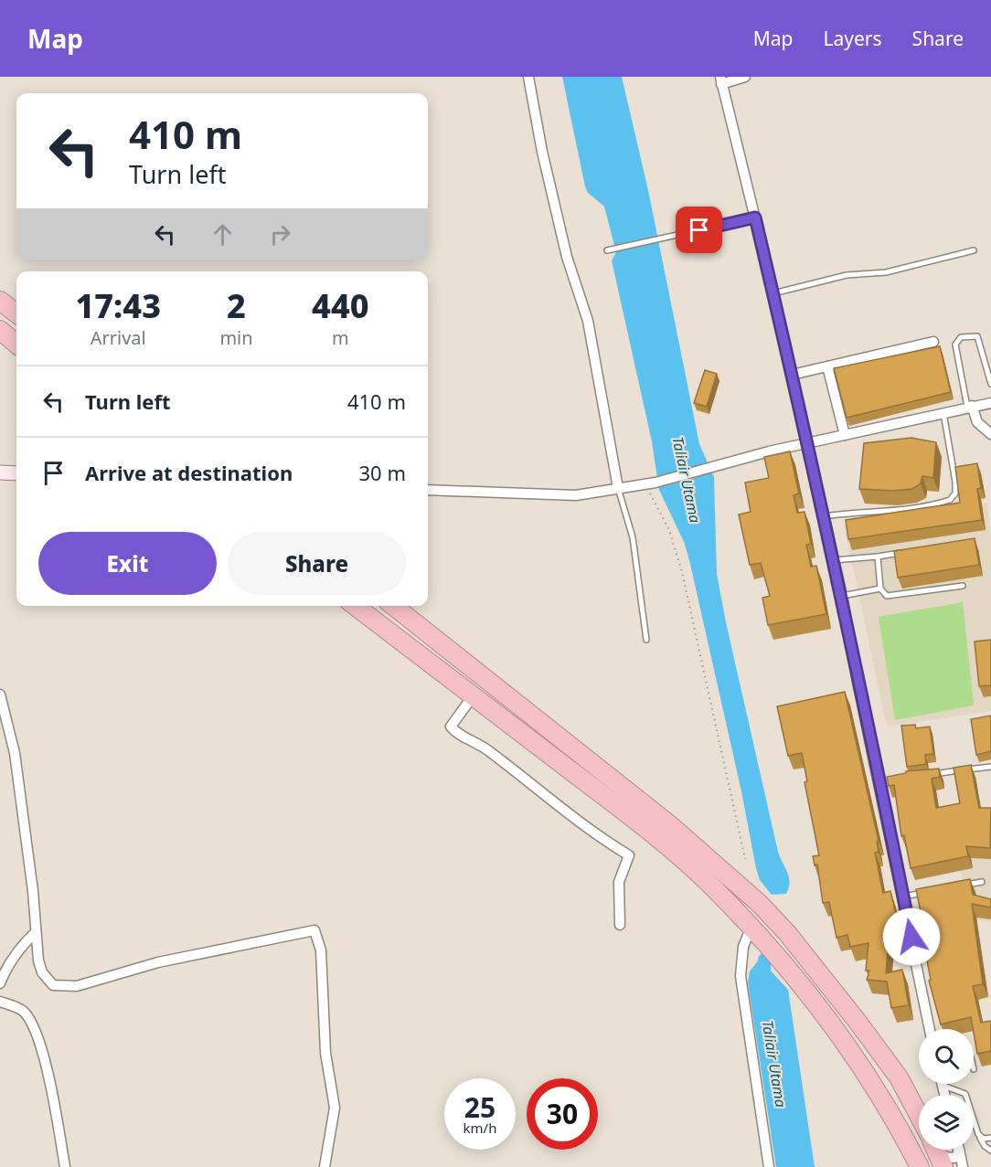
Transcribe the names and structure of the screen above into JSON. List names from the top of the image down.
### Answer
{
  "water": ["Taliair Utama"],
  "page": {
    "header": "Map",
    "nav": ["Map", "Layers", "Share"],
    "turn": ["410 m", "Turn left"],
    "eta": [
      "17:43",
      "Arrival",
      "2",
      "min",
      "440",
      "m"
    ],
    "list": [
      {
        "name": "Turn left",
        "value": "410 m"
      },
      {
        "name": "Arrive at destination",
        "value": "30 m"
      }
    ],
    "buttons": ["Exit", "Share"],
    "speed": "25 km/h",
    "limit": "30"
  }
}
